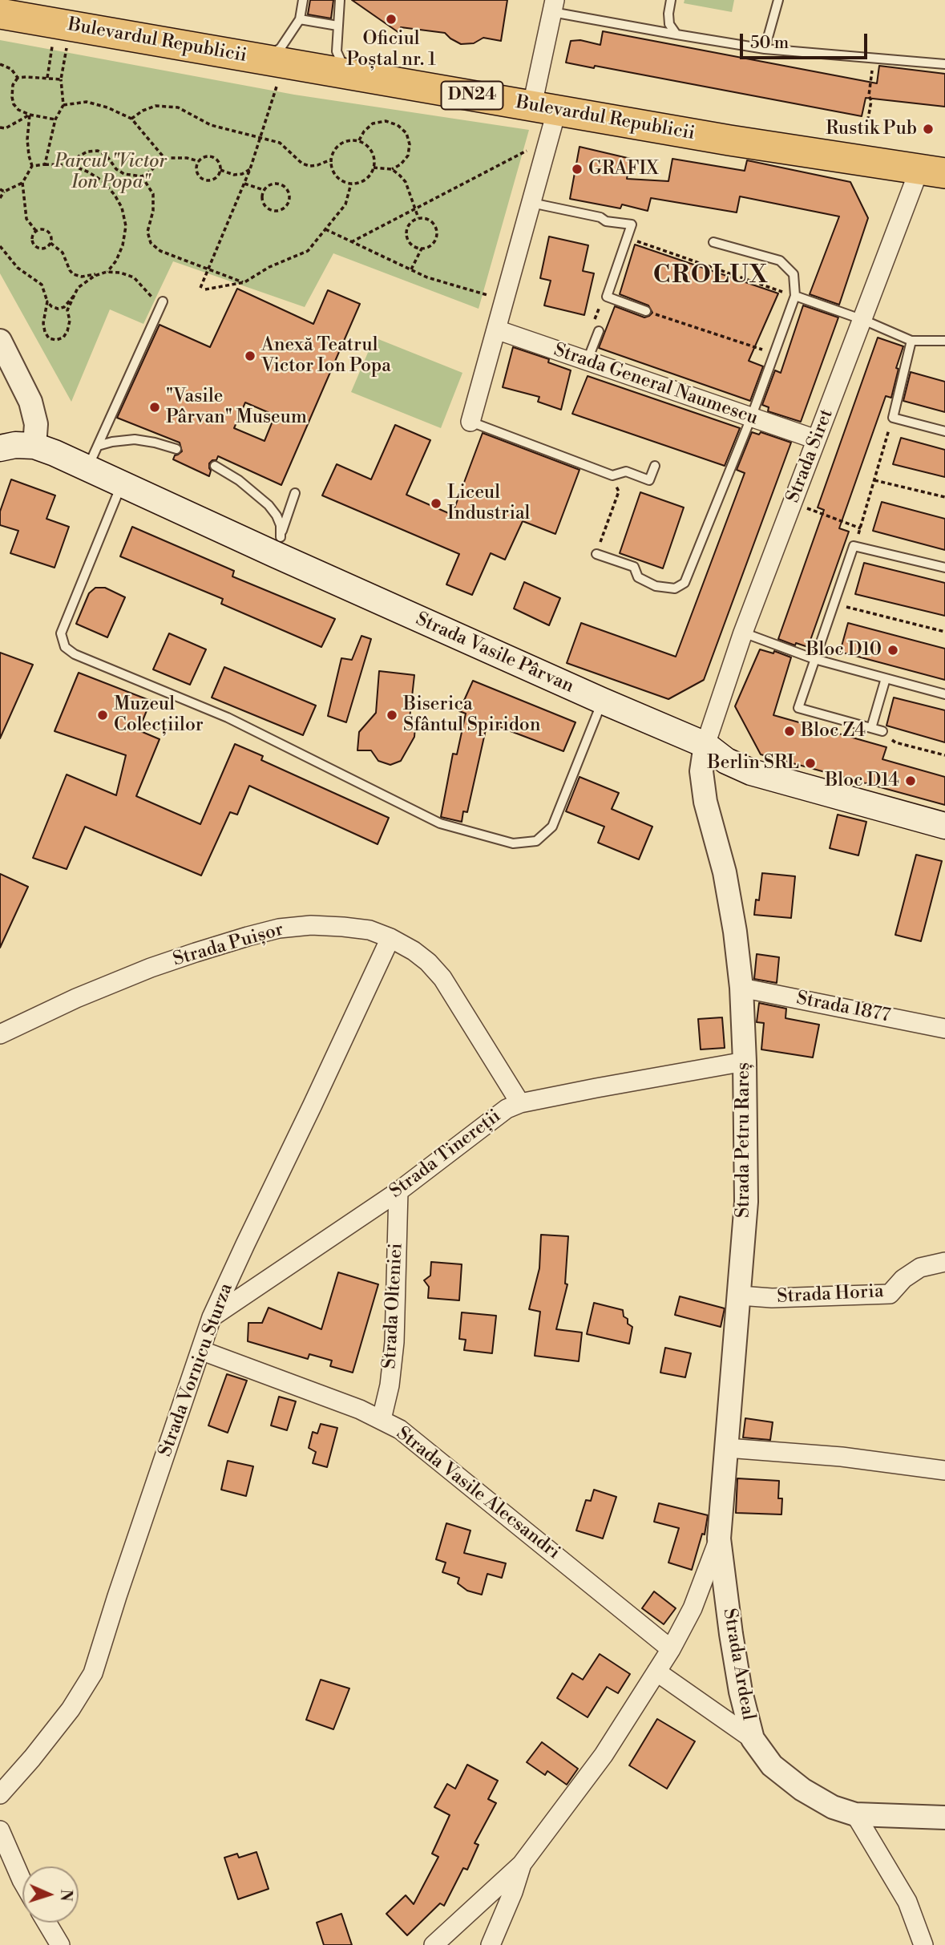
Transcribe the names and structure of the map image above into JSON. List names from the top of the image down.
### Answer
{
  "streets": {
    "main road": ["Bulevardul Republicii", "DN24", "Strada Vasile Pârvan"],
    "street": [
      "Strada General Naumescu",
      "Strada Siret",
      "Strada Puișor",
      "Strada 1877",
      "Strada Petru Rareș",
      "Strada Tinereții",
      "Strada Horia",
      "Strada Olteniei",
      "Strada Vornicu Sturza",
      "Strada Vasile Alecsandri",
      "Strada Ardeal"
    ]
  },
  "crossings": [
    ["Bulevardul Republicii", "Strada Siret"],
    ["Strada General Naumescu", "Strada Siret"],
    ["Strada Siret", "Strada Vasile Pârvan"],
    ["Strada Siret", "Strada Petru Rareș"],
    ["Strada Vasile Pârvan", "Strada Petru Rareș"],
    ["Strada Puișor", "Strada Tinereții"],
    ["Strada Puișor", "Strada Vornicu Sturza"],
    ["Strada 1877", "Strada Petru Rareș"],
    ["Strada Petru Rareș", "Strada Tinereții"],
    ["Strada Petru Rareș", "Strada Horia"],
    ["Strada Petru Rareș", "Strada Ardeal"],
    ["Strada Tinereții", "Strada Olteniei"],
    ["Strada Tinereții", "Strada Vornicu Sturza"],
    ["Strada Olteniei", "Strada Vasile Alecsandri"],
    ["Strada Vornicu Sturza", "Strada Vasile Alecsandri"]
  ],
  "districts": ["CROLUX"],
  "parks": ["Parcul \"Victor Ion Popa\""],
  "places": [
    "Oficiul Poștal nr. 1",
    "Rustik Pub",
    "GRAFIX",
    "Anexă Teatrul Victor Ion Popa",
    "\"Vasile Pârvan\" Museum",
    "Liceul Industrial",
    "Bloc D10",
    "Muzeul Colecțiilor",
    "Biserica Sfântul Spiridon",
    "Bloc Z4",
    "Berlin SRL",
    "Bloc D14"
  ],
  "scale_bar": "50 m",
  "north": "right"
}
